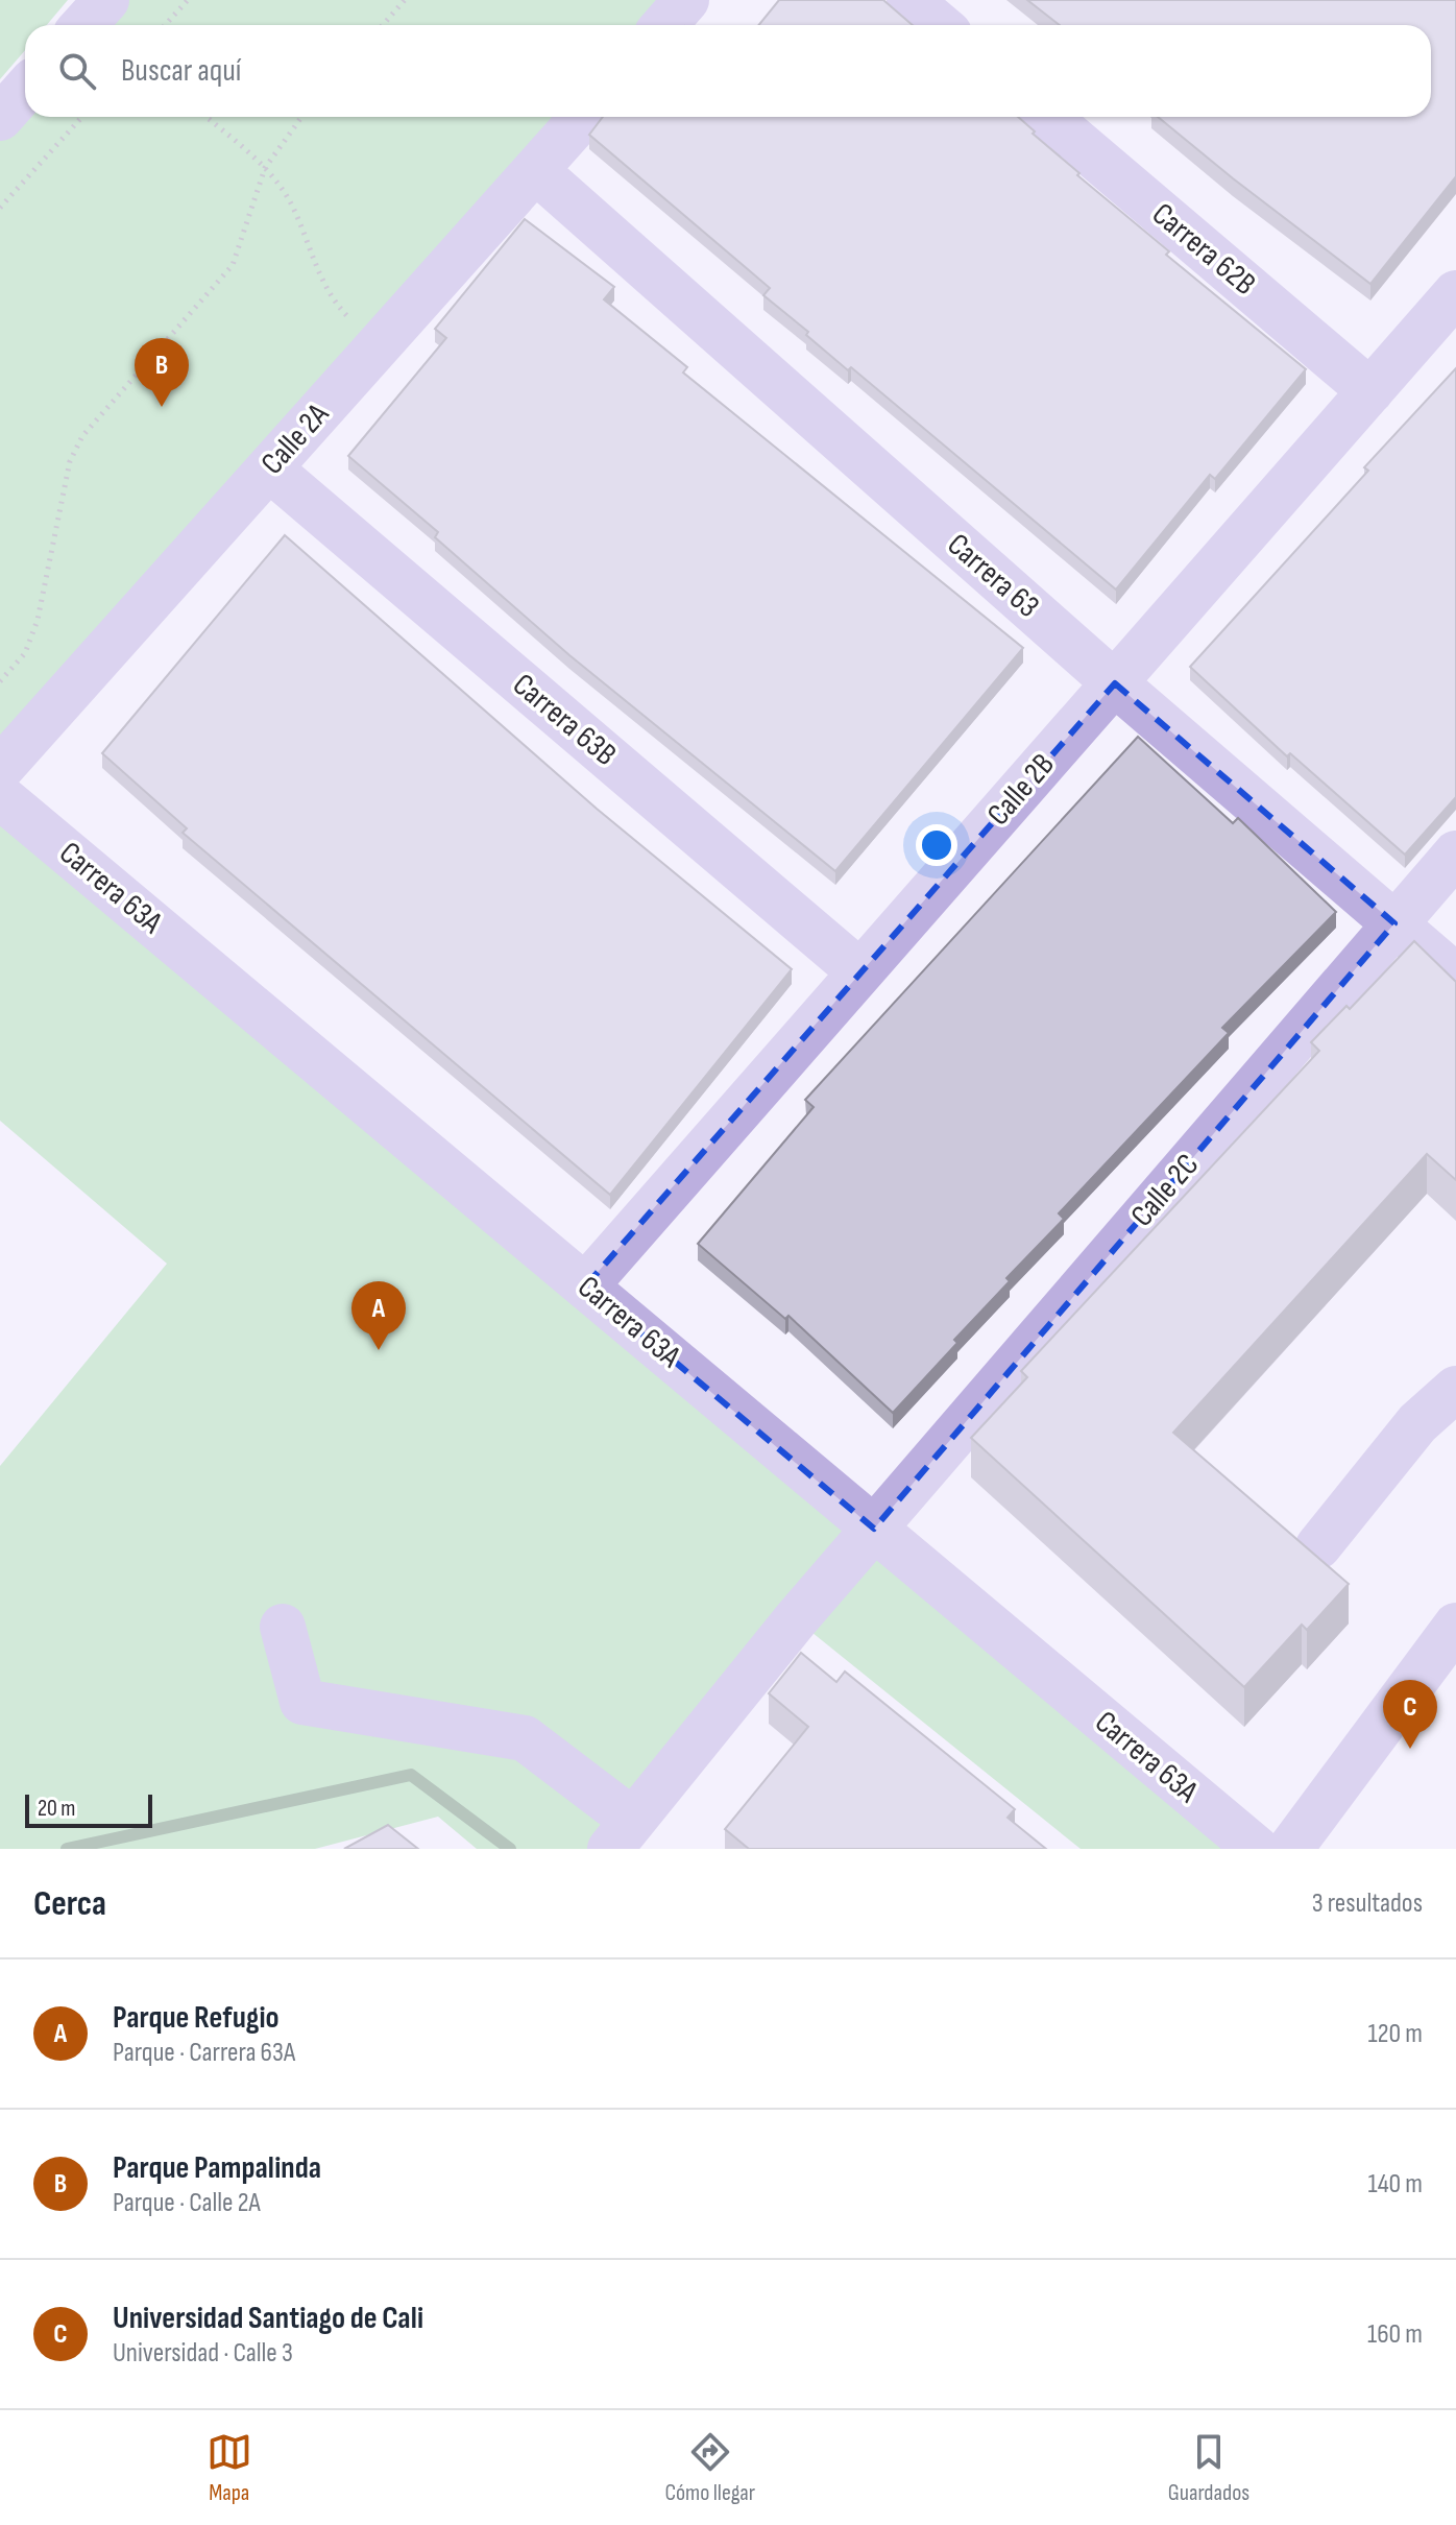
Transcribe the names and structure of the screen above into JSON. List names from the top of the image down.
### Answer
{
  "streets": {
    "street": [
      "Carrera 62B",
      "Calle 2A",
      "Carrera 63",
      "Carrera 63B",
      "Calle 2B",
      "Carrera 63A",
      "Calle 2C"
    ]
  },
  "crossings": [
    ["Carrera 62B", "Calle 2B"],
    ["Calle 2A", "Carrera 63"],
    ["Calle 2A", "Carrera 63B"],
    ["Carrera 63", "Calle 2B"],
    ["Carrera 63", "Calle 2C"],
    ["Carrera 63B", "Calle 2B"],
    ["Calle 2B", "Carrera 63A"],
    ["Carrera 63A", "Calle 2C"]
  ],
  "scale_bar": "20 m",
  "page": {
    "search": "Buscar aquí",
    "pins": ["B", "A", "C"],
    "scale": "20 m",
    "heading": ["Cerca", "3 resultados"],
    "list": [
      {
        "mark": "A",
        "name": "Parque Refugio",
        "note": "Parque · Carrera 63A",
        "value": "120 m"
      },
      {
        "mark": "B",
        "name": "Parque Pampalinda",
        "note": "Parque · Calle 2A",
        "value": "140 m"
      },
      {
        "mark": "C",
        "name": "Universidad Santiago de Cali",
        "note": "Universidad · Calle 3",
        "value": "160 m"
      }
    ],
    "nav": ["Mapa", "Cómo llegar", "Guardados"]
  }
}
